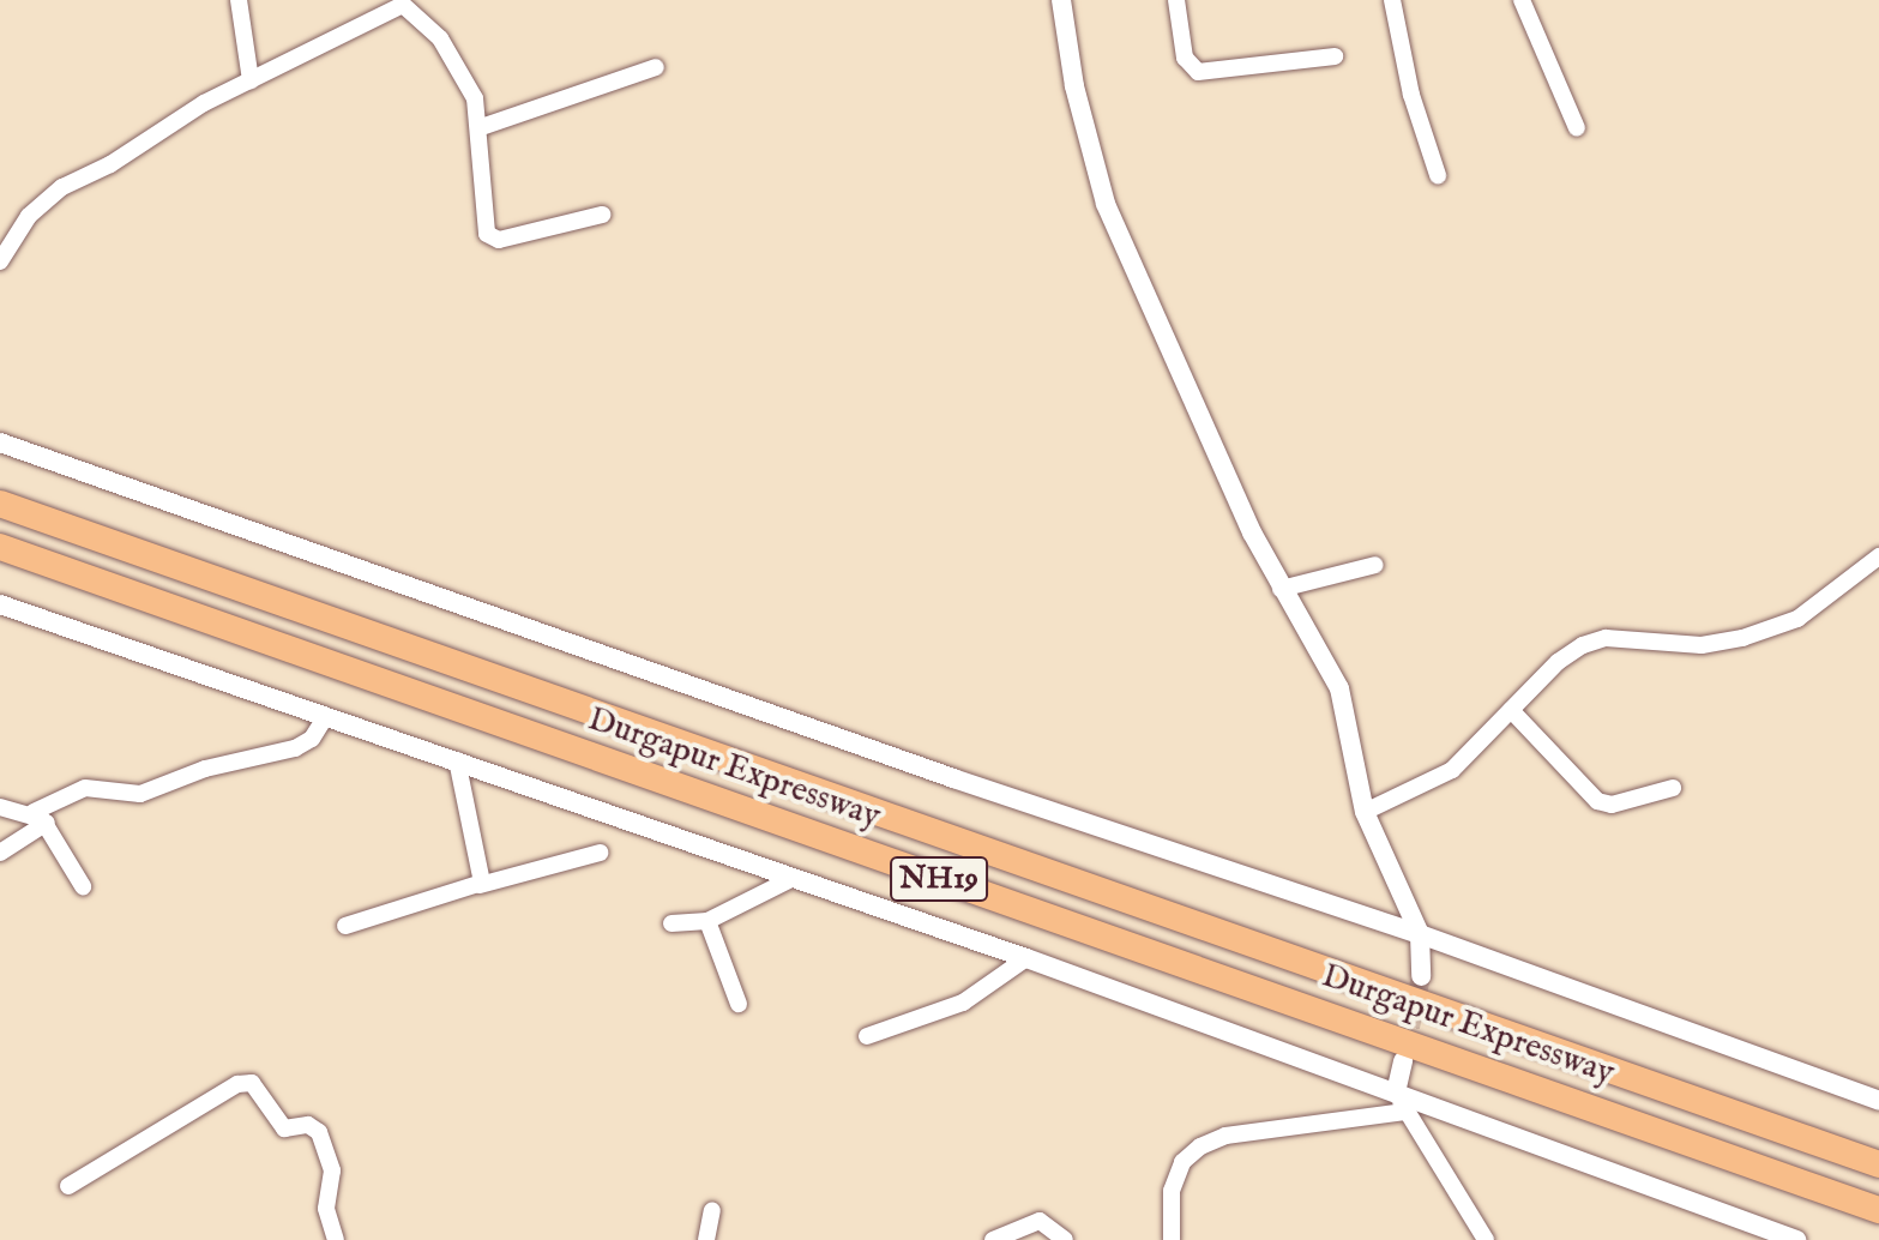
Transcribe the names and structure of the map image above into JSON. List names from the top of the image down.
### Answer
{
  "streets": {
    "highway": ["Durgapur Expressway", "NH19"]
  }
}
